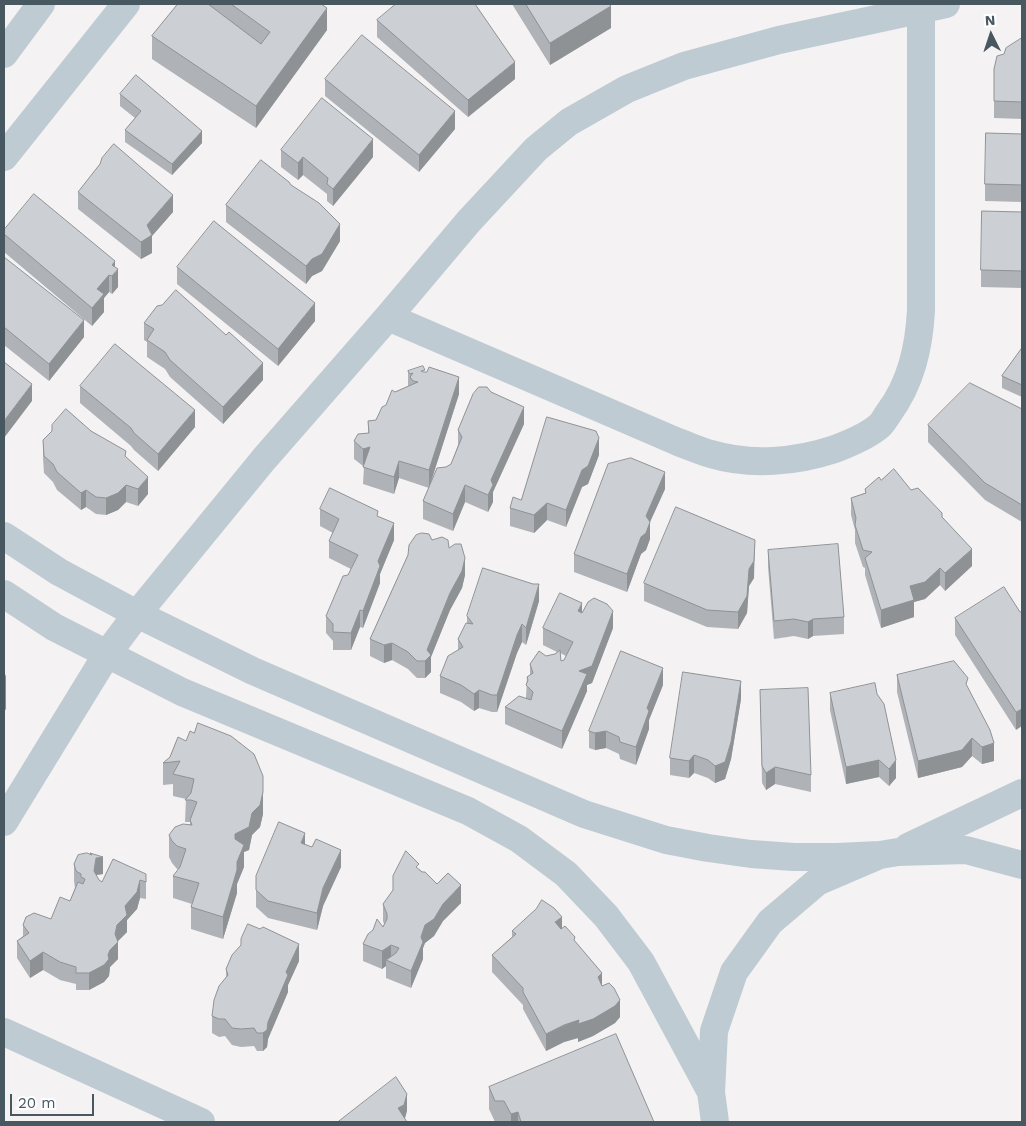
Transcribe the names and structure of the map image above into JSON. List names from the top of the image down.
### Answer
{
  "scale_bar": "20 m",
  "north": "top"
}
